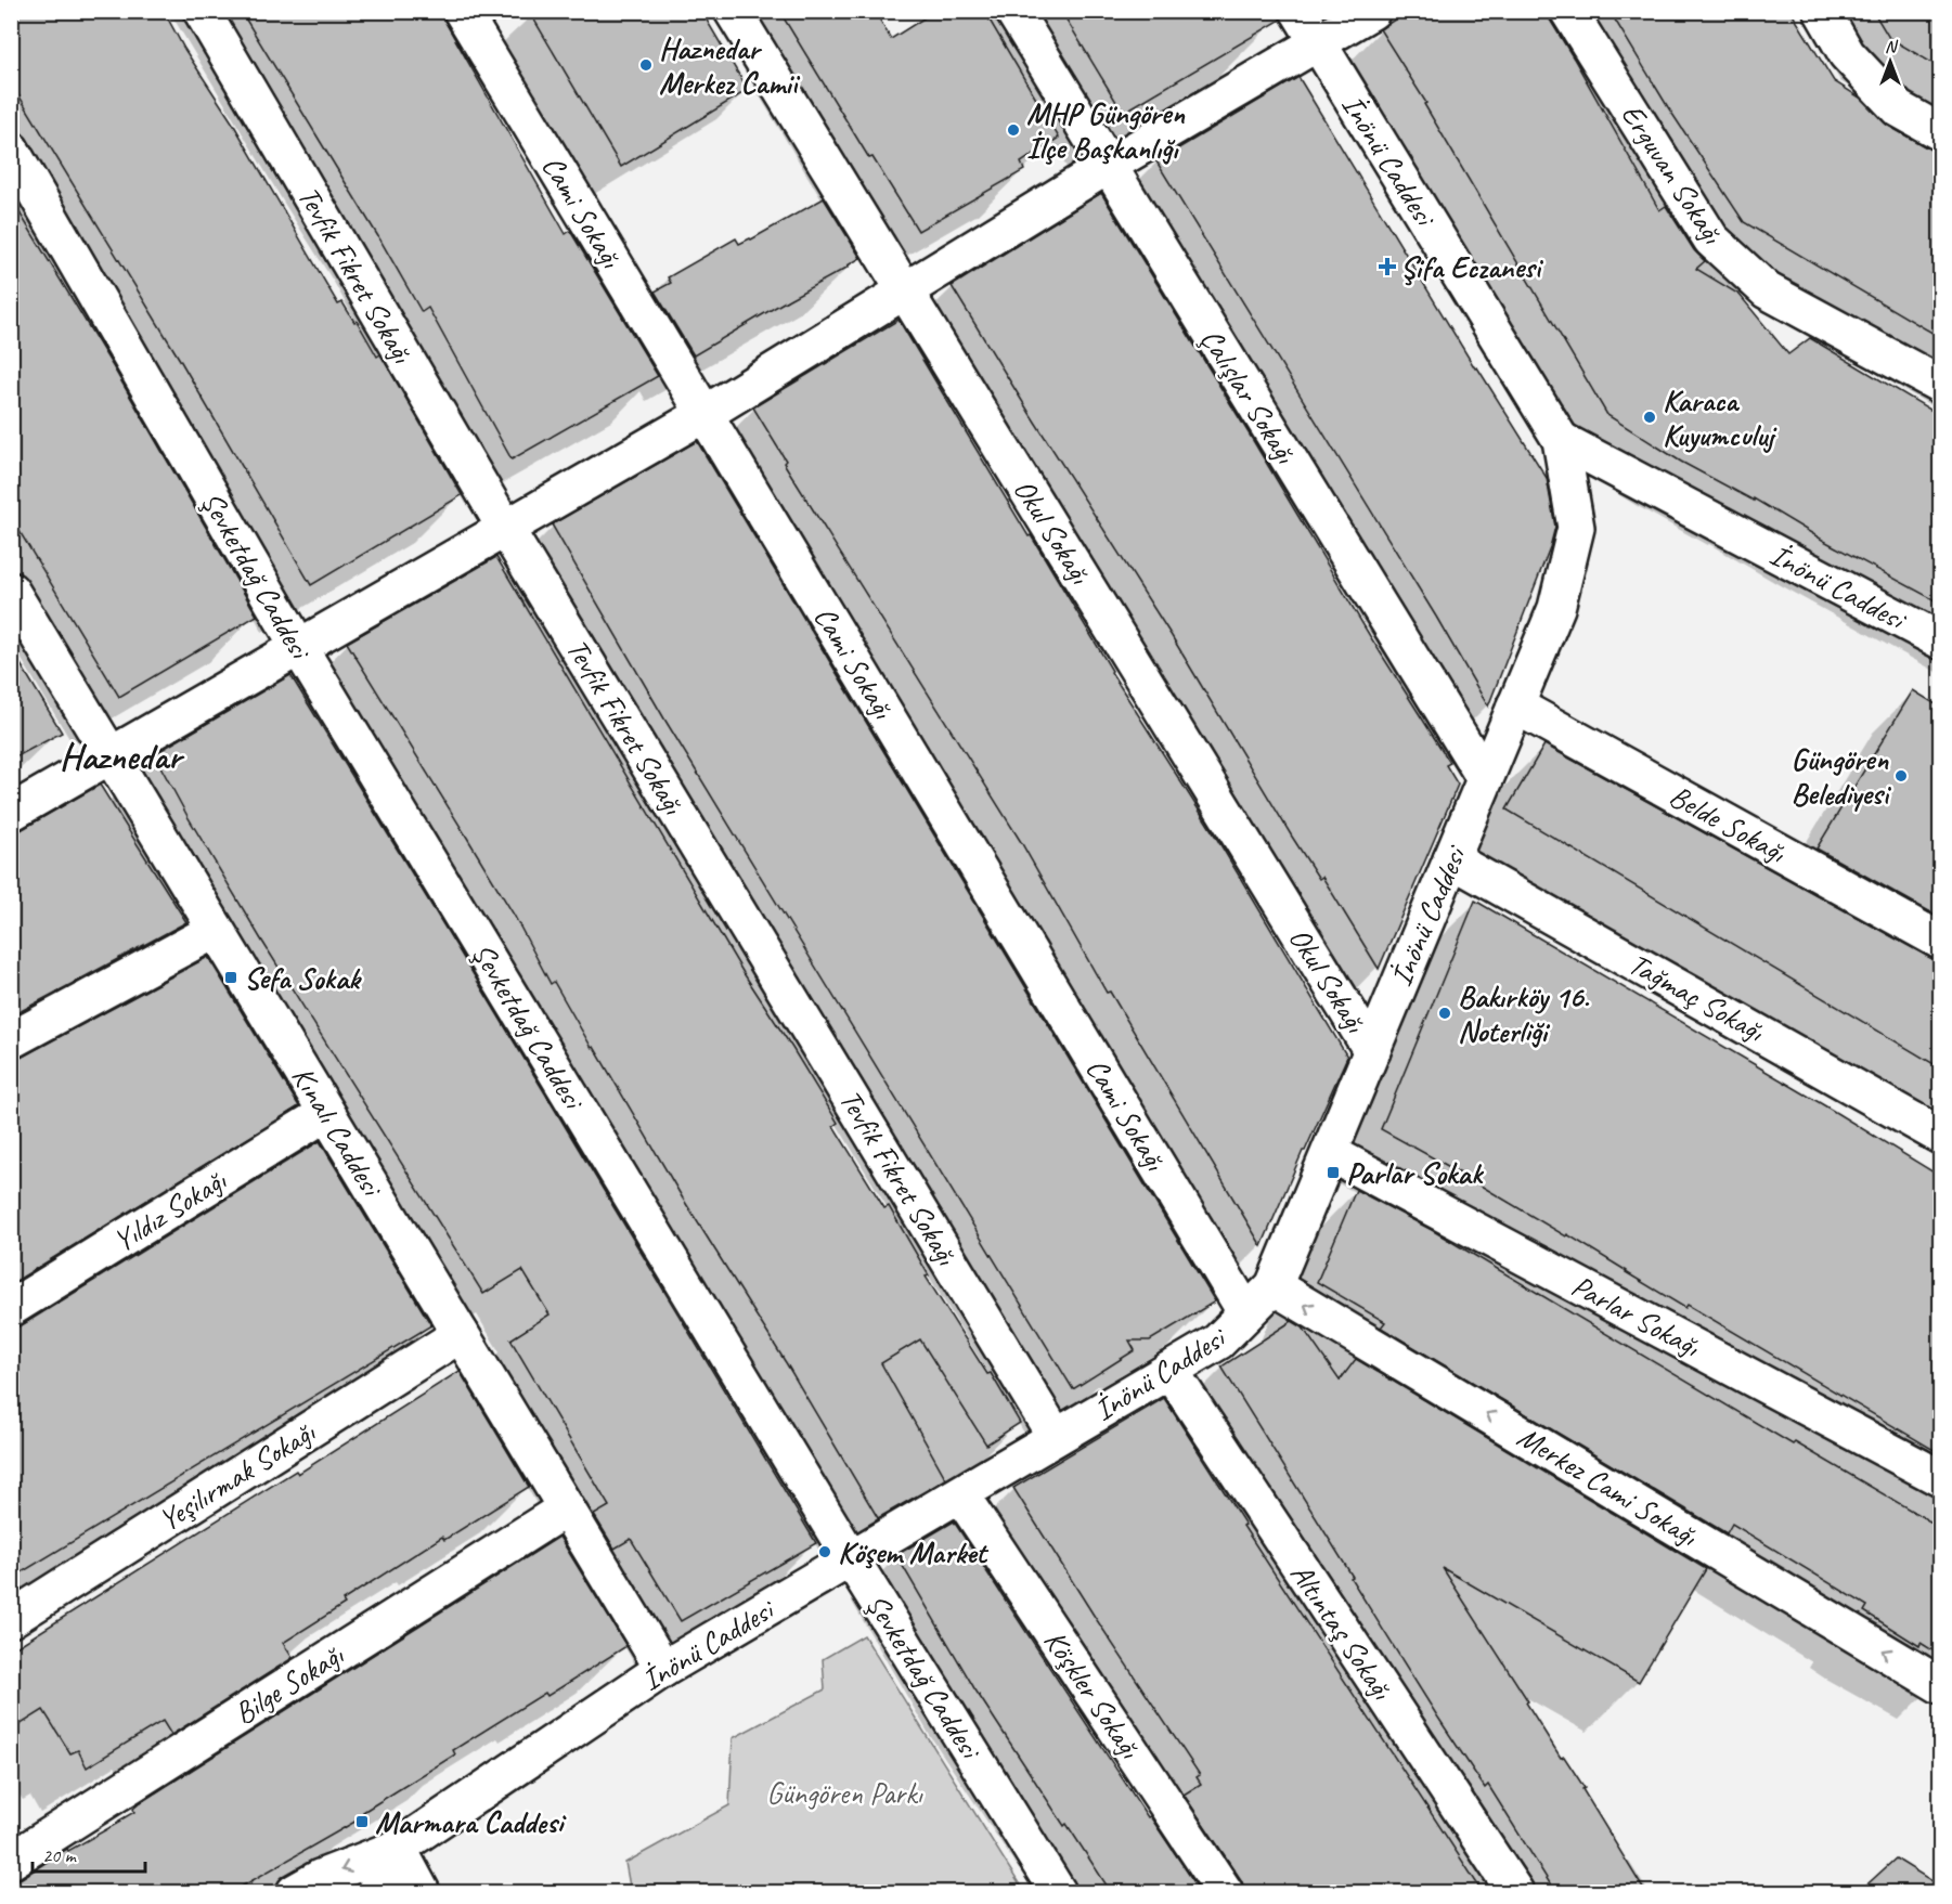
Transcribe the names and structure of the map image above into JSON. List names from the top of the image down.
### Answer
{
  "streets": {
    "street": [
      "İnönü Caddesi",
      "Erguvan Sokağı",
      "Cami Sokağı",
      "Tevfik Fikret Sokağı",
      "Çalışlar Sokağı",
      "Okul Sokağı",
      "Şevketdağ Caddesi",
      "Belde Sokağı",
      "Tağmaç Sokağı",
      "Kınalı Caddesi",
      "Yıldız Sokağı",
      "Parlar Sokağı",
      "Yeşilırmak Sokağı",
      "Merkez Cami Sokağı",
      "Altıntaş Sokağı",
      "Bilge Sokağı",
      "Köşkler Sokağı"
    ]
  },
  "crossings": [
    ["İnönü Caddesi", "Cami Sokağı"],
    ["İnönü Caddesi", "Tevfik Fikret Sokağı"],
    ["İnönü Caddesi", "Çalışlar Sokağı"],
    ["İnönü Caddesi", "Okul Sokağı"],
    ["İnönü Caddesi", "Şevketdağ Caddesi"],
    ["İnönü Caddesi", "Belde Sokağı"],
    ["İnönü Caddesi", "Tağmaç Sokağı"],
    ["İnönü Caddesi", "Kınalı Caddesi"],
    ["İnönü Caddesi", "Parlar Sokağı"],
    ["İnönü Caddesi", "Merkez Cami Sokağı"],
    ["İnönü Caddesi", "Altıntaş Sokağı"],
    ["İnönü Caddesi", "Köşkler Sokağı"],
    ["Kınalı Caddesi", "Yıldız Sokağı"],
    ["Kınalı Caddesi", "Yeşilırmak Sokağı"],
    ["Kınalı Caddesi", "Bilge Sokağı"]
  ],
  "one_way": ["Merkez Cami Sokağı"],
  "districts": ["Haznedar"],
  "parks": ["Güngören Parkı"],
  "places": {
    "other": [
      "Haznedar Merkez Camii",
      "MHP Güngören İlçe Başkanlığı",
      "Karaca Kuyumculuj",
      "Güngören Belediyesi",
      "Bakırköy 16. Noterliği",
      "Köşem Market"
    ],
    "health": ["Şifa Eczanesi"],
    "transit": ["Sefa Sokak", "Parlar Sokak", "Marmara Caddesi"]
  },
  "scale_bar": "20 m",
  "north": "top"
}
